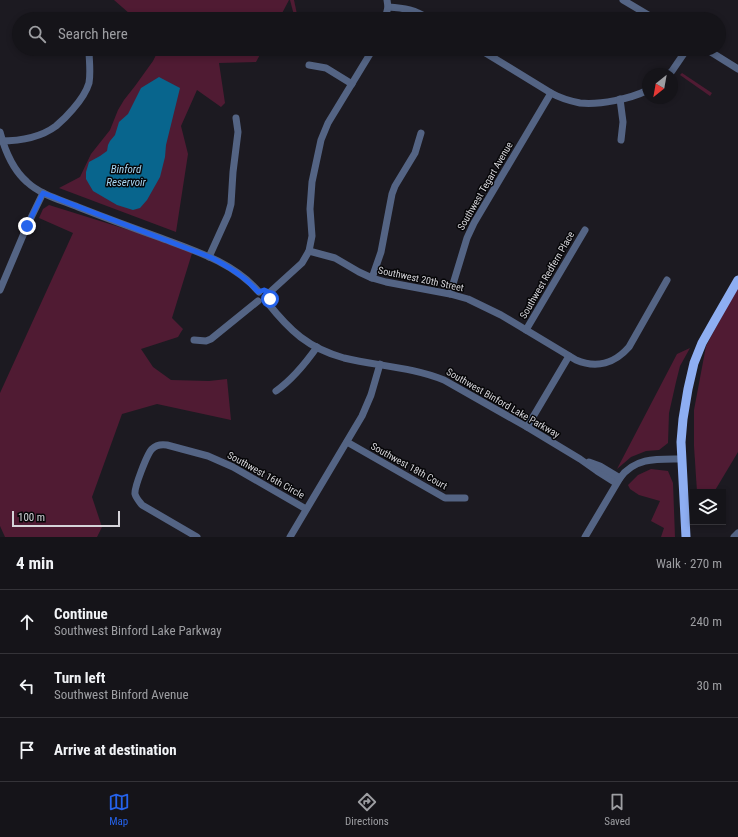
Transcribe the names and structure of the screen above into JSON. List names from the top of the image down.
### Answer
{
  "streets": {
    "street": [
      "Southwest Tegart Avenue",
      "Southwest Redfern Place",
      "Southwest 20th Street",
      "Southwest Binford Lake Parkway",
      "Southwest 18th Court",
      "Southwest 16th Circle"
    ]
  },
  "crossings": [
    ["Southwest Tegart Avenue", "Southwest 20th Street"],
    ["Southwest Redfern Place", "Southwest 20th Street"]
  ],
  "water": ["Binford Reservoir"],
  "scale_bar": "100 m",
  "north": "bottom left",
  "page": {
    "search": "Search here",
    "scale": "100 m",
    "heading": ["4 min", "Walk · 270 m"],
    "list": [
      ["Continue", "Southwest Binford Lake Parkway", "240 m"],
      ["Turn left", "Southwest Binford Avenue", "30 m"],
      "Arrive at destination"
    ],
    "nav": ["Map", "Directions", "Saved"]
  }
}
